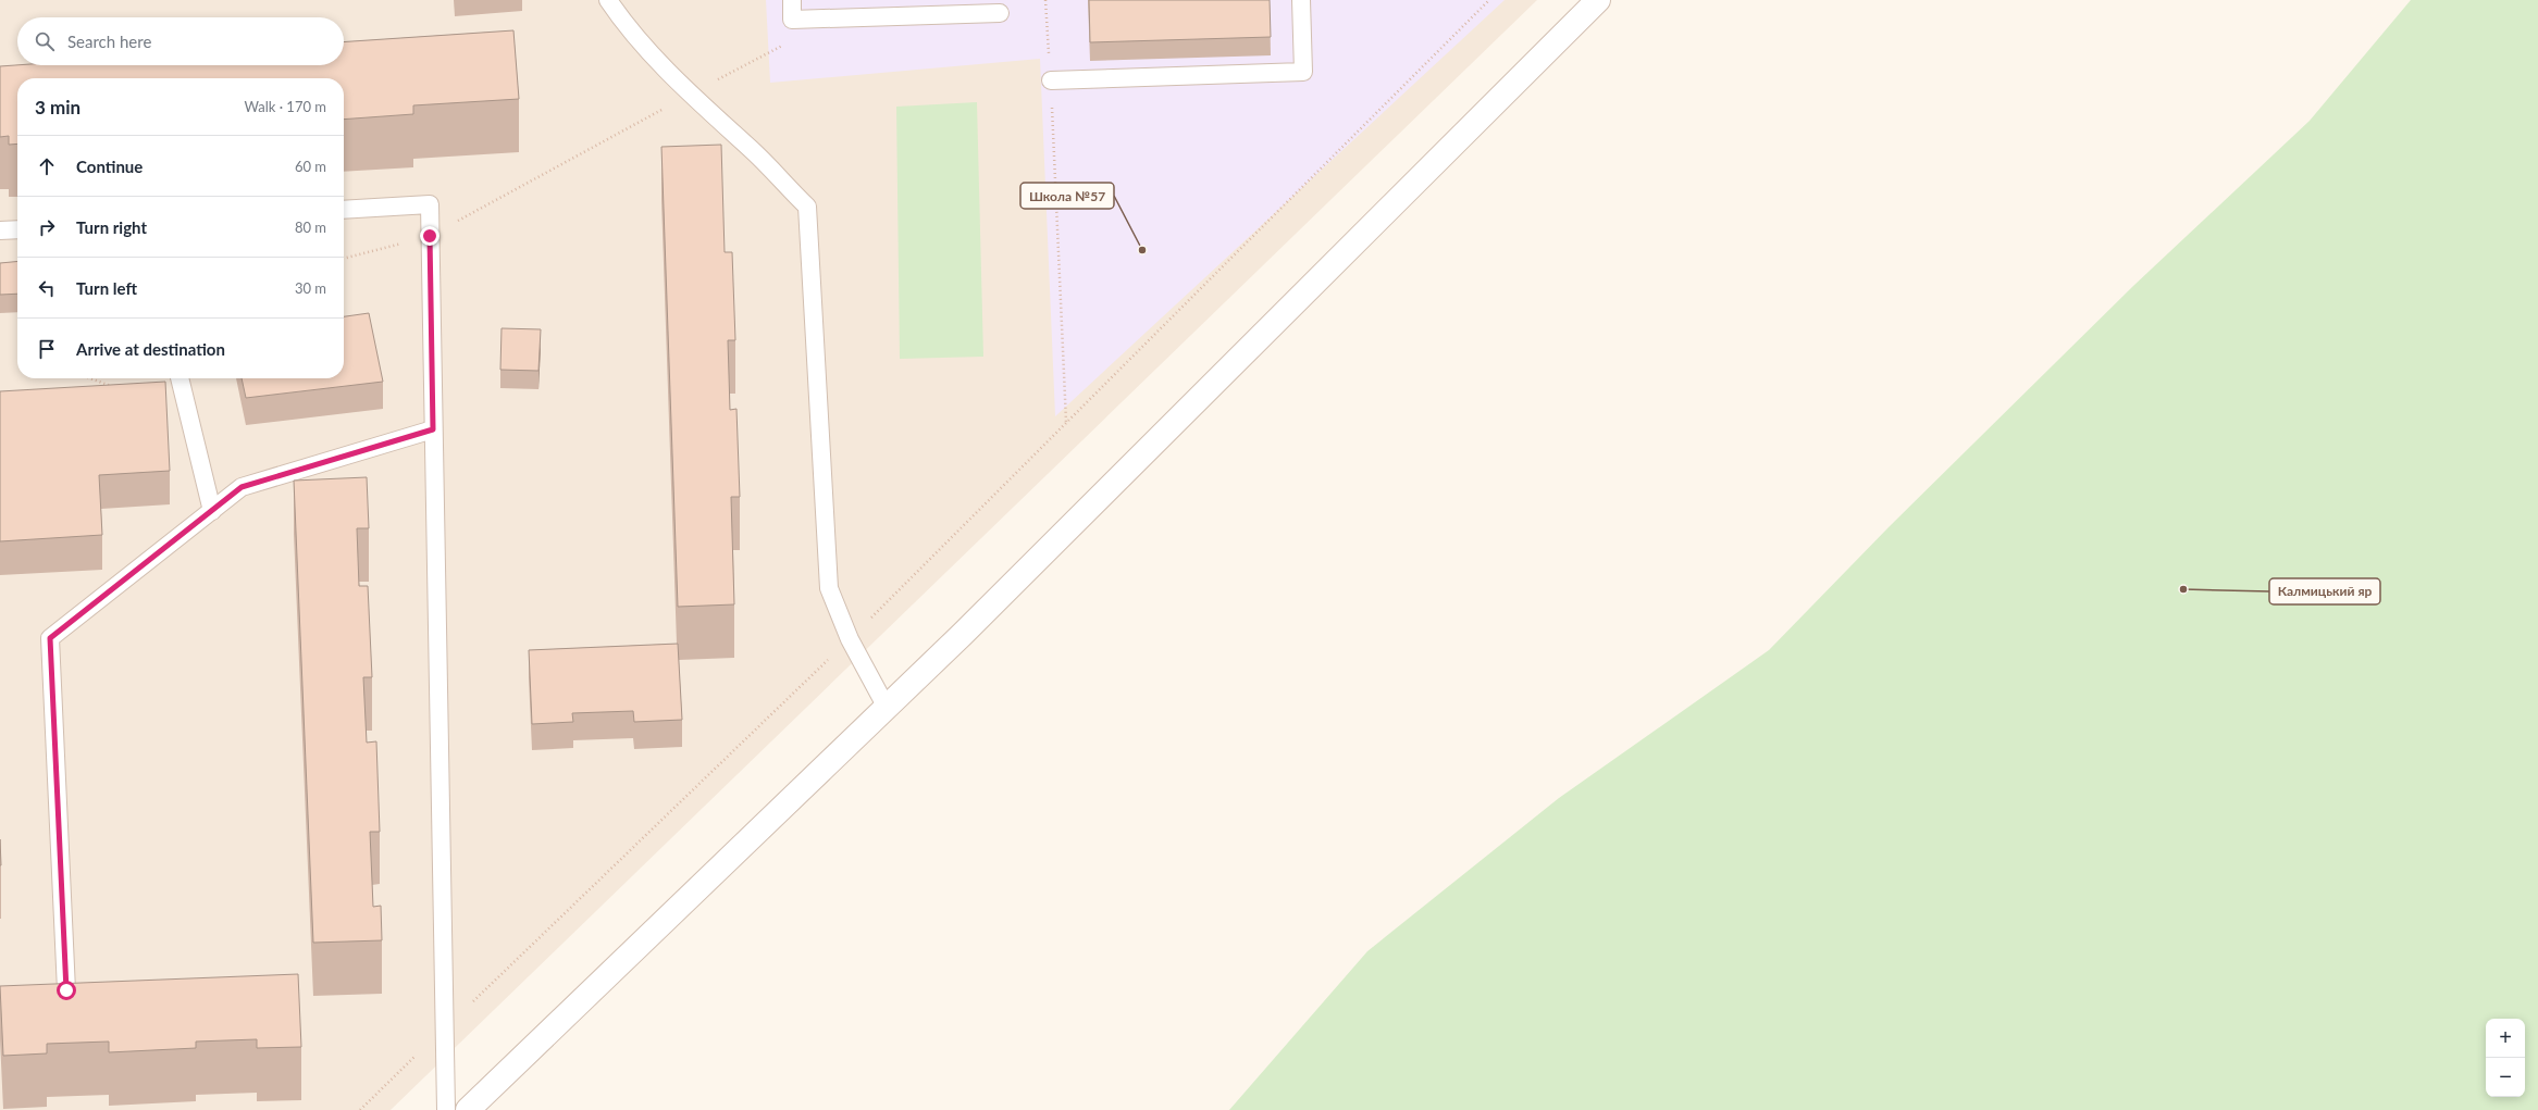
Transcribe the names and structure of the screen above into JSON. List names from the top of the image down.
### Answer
{
  "places": ["Школа №57", "Калмицький яр"],
  "page": {
    "search": "Search here",
    "heading": ["3 min", "Walk · 170 m"],
    "list": [
      ["Continue", "60 m"],
      ["Turn right", "80 m"],
      ["Turn left", "30 m"],
      "Arrive at destination"
    ],
    "map_buttons": ["+", "−"]
  }
}
